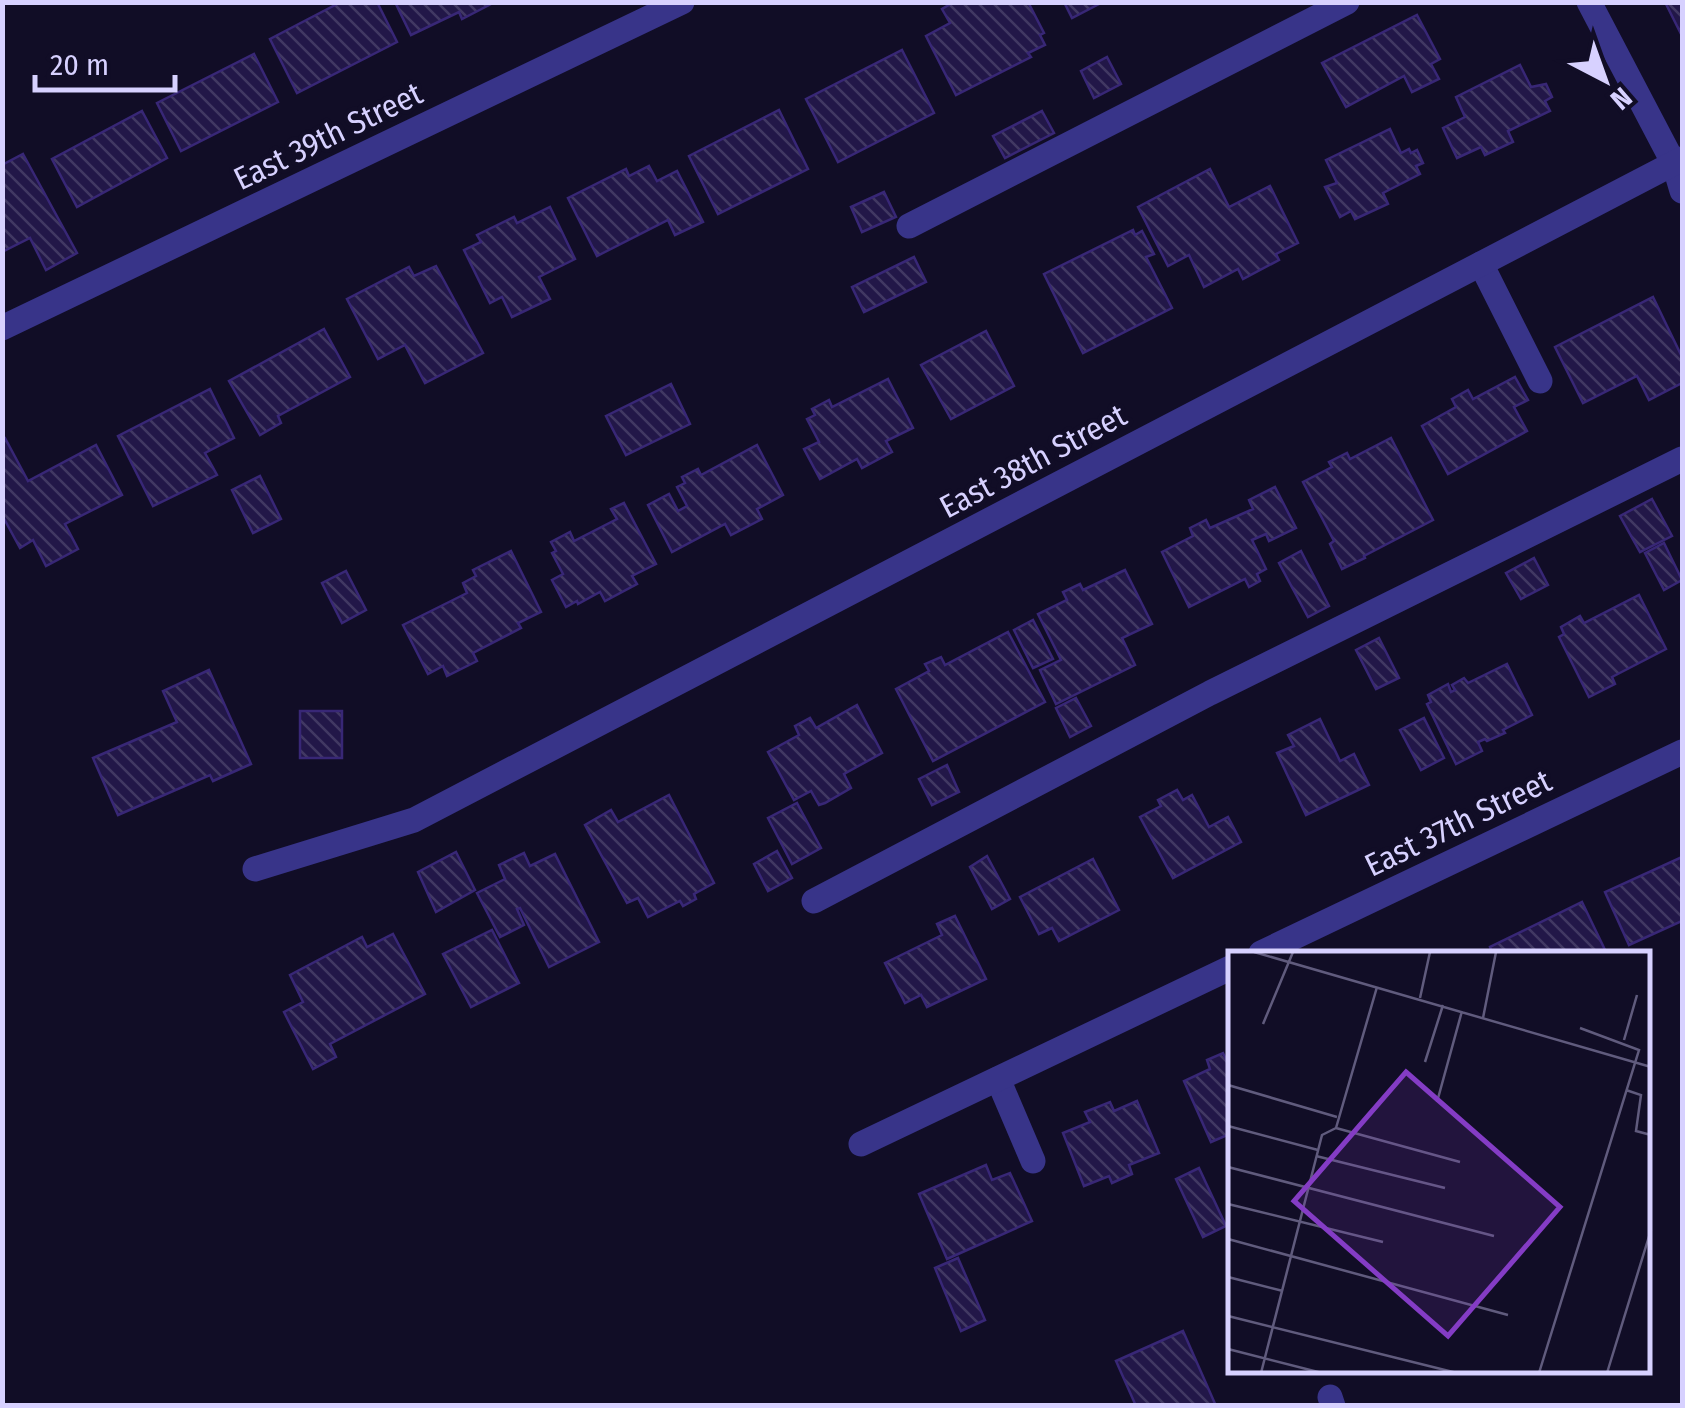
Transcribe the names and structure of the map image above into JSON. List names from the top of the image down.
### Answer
{
  "streets": {
    "street": ["East 39th Street", "East 38th Street", "East 37th Street"]
  },
  "scale_bar": "20 m",
  "north": "bottom right"
}
